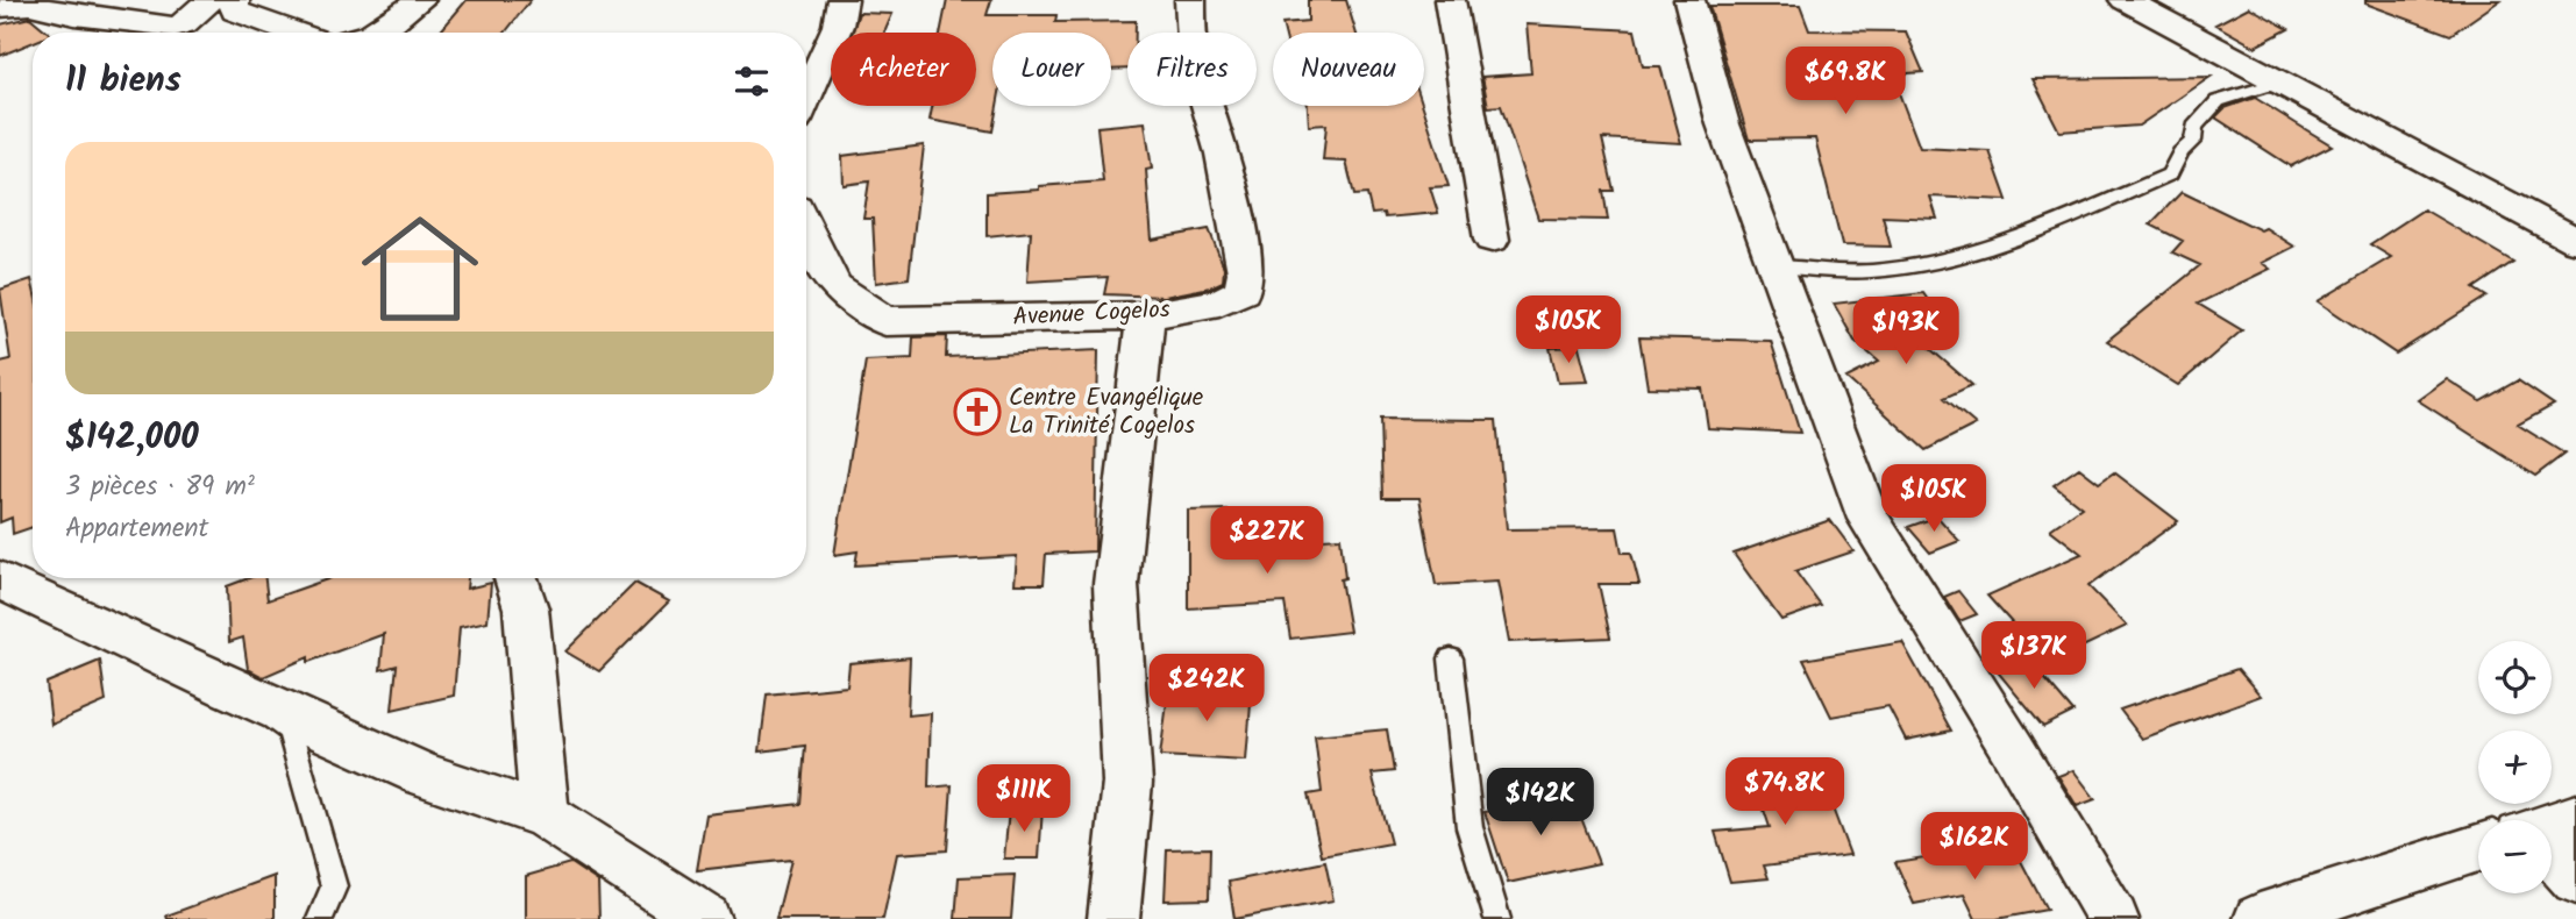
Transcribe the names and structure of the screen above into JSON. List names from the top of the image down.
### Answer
{
  "streets": {
    "street": ["Avenue Cogelos"]
  },
  "places": {
    "church": ["Centre Evangélique La Trinité Cogelos"]
  },
  "page": {
    "chip": [
      "Acheter",
      "Louer",
      "Filtres",
      "Nouveau"
    ],
    "heading": "11 biens",
    "price": [
      "$69.8K",
      "$105K",
      "$193K",
      "$105K",
      "$227K",
      "$137K",
      "$242K",
      "$74.8K",
      "$111K",
      "$142K",
      "$162K"
    ],
    "list": [
      {
        "name": "$142,000",
        "note": "3 pièces · 89 m² · Appartement"
      }
    ],
    "map_buttons": ["+", "−"]
  }
}
